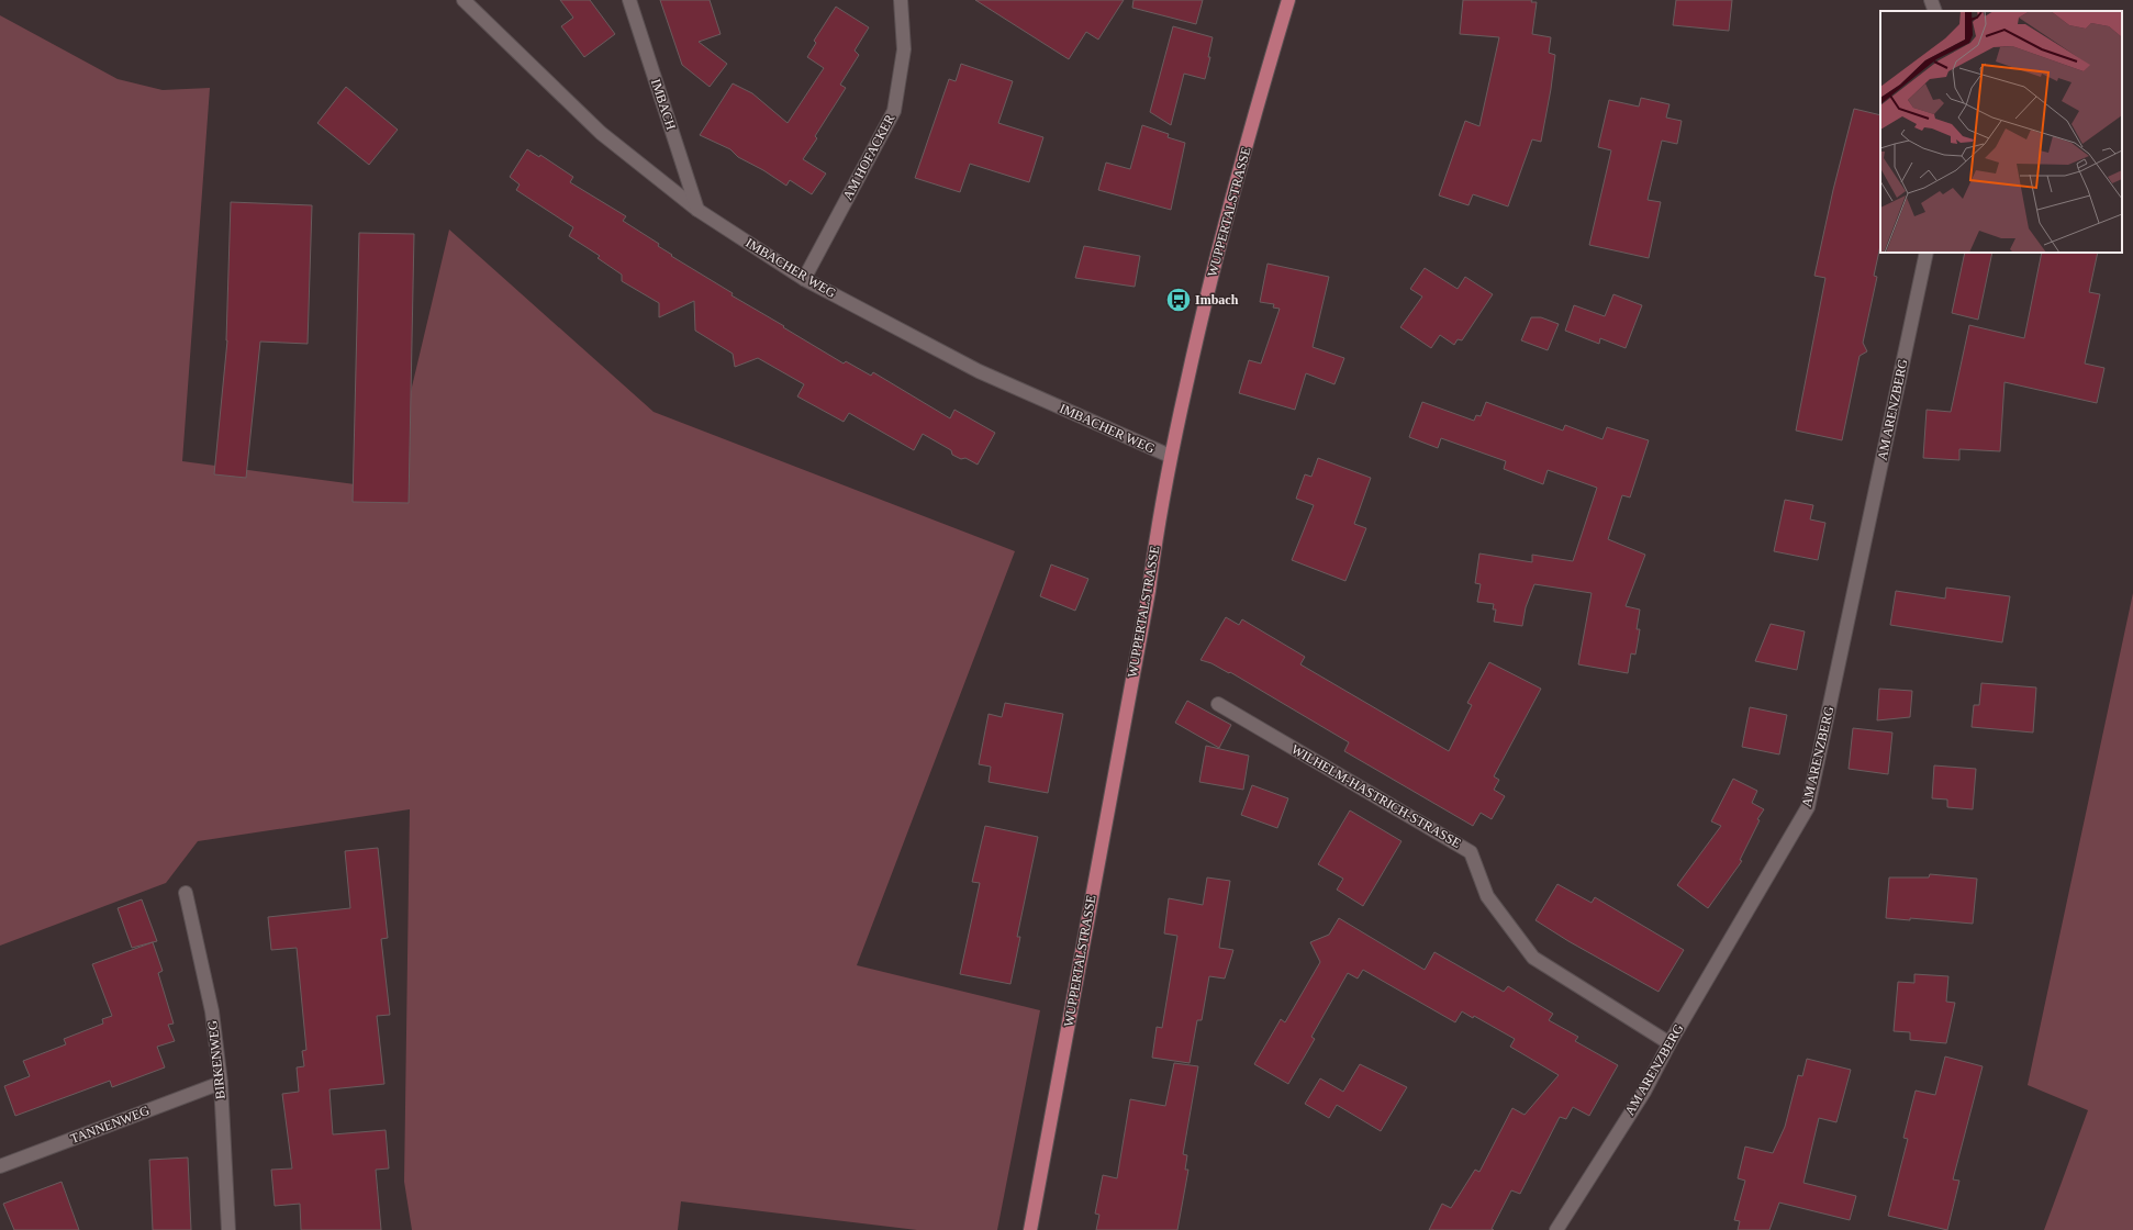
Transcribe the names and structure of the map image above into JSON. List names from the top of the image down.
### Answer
{
  "streets": {
    "main road": ["WUPPERTALSTRASSE"],
    "street": [
      "IMBACH",
      "AM HOFACKER",
      "IMBACHER WEG",
      "AM ARENZBERG",
      "WILHELM-HASTRICH-STRASSE",
      "BIRKENWEG",
      "TANNENWEG"
    ]
  },
  "crossings": [
    ["IMBACH", "IMBACHER WEG"],
    ["AM HOFACKER", "IMBACHER WEG"],
    ["WUPPERTALSTRASSE", "IMBACHER WEG"],
    ["AM ARENZBERG", "WILHELM-HASTRICH-STRASSE"],
    ["BIRKENWEG", "TANNENWEG"]
  ],
  "places": {
    "bus stop": ["Imbach"]
  }
}
